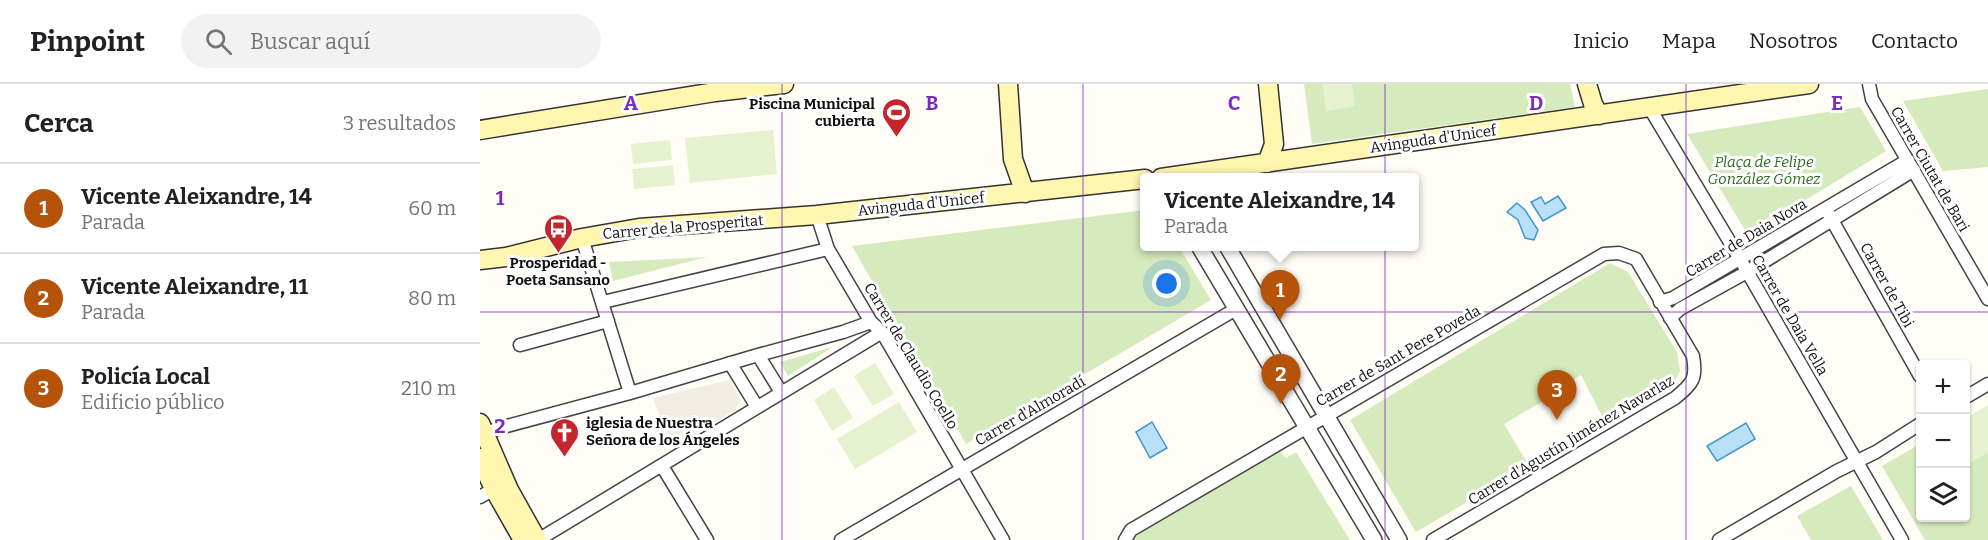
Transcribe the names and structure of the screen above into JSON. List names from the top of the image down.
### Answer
{
  "streets": {
    "main road": ["Avinguda d'Unicef", "Carrer de la Prosperitat"],
    "street": [
      "Carrer Ciutat de Bari",
      "Carrer de Daia Nova",
      "Carrer de Tibi",
      "Carrer de Daia Vella",
      "Carrer de Claudio Coello",
      "Carrer de Sant Pere Poveda",
      "Carrer d'Almoradí",
      "Carrer d'Agustín Jiménez Navarlaz"
    ]
  },
  "crossings": [
    ["Avinguda d'Unicef", "Carrer de la Prosperitat"],
    ["Avinguda d'Unicef", "Carrer de Daia Vella"],
    ["Avinguda d'Unicef", "Carrer de Claudio Coello"],
    ["Carrer Ciutat de Bari", "Carrer de Daia Nova"],
    ["Carrer de la Prosperitat", "Carrer de Claudio Coello"],
    ["Carrer de Daia Nova", "Carrer de Tibi"],
    ["Carrer de Daia Nova", "Carrer de Daia Vella"],
    ["Carrer de Daia Nova", "Carrer de Sant Pere Poveda"],
    ["Carrer de Daia Nova", "Carrer d'Agustín Jiménez Navarlaz"],
    ["Carrer de Claudio Coello", "Carrer d'Almoradí"],
    ["Carrer de Sant Pere Poveda", "Carrer d'Agustín Jiménez Navarlaz"]
  ],
  "parks": ["Plaça de Felipe González Gómez"],
  "places": {
    "sports": ["Piscina Municipal cubierta"],
    "bus stop": ["Prosperidad - Poeta Sansano"],
    "church": ["iglesia de Nuestra Señora de los Ángeles"]
  },
  "page": {
    "header": "Pinpoint",
    "search": "Buscar aquí",
    "nav": [
      "Inicio",
      "Mapa",
      "Nosotros",
      "Contacto"
    ],
    "heading": ["Cerca", "3 resultados"],
    "list": [
      {
        "mark": "1",
        "name": "Vicente Aleixandre, 14",
        "note": "Parada",
        "value": "60 m"
      },
      {
        "mark": "2",
        "name": "Vicente Aleixandre, 11",
        "note": "Parada",
        "value": "80 m"
      },
      {
        "mark": "3",
        "name": "Policía Local",
        "note": "Edificio público",
        "value": "210 m"
      }
    ],
    "popup": ["Vicente Aleixandre, 14", "Parada"],
    "pins": ["1", "2", "3"],
    "map_buttons": ["+", "−"]
  },
  "grid": {
    "columns": [
      "A",
      "B",
      "C",
      "D",
      "E"
    ],
    "rows": ["1", "2"]
  }
}
